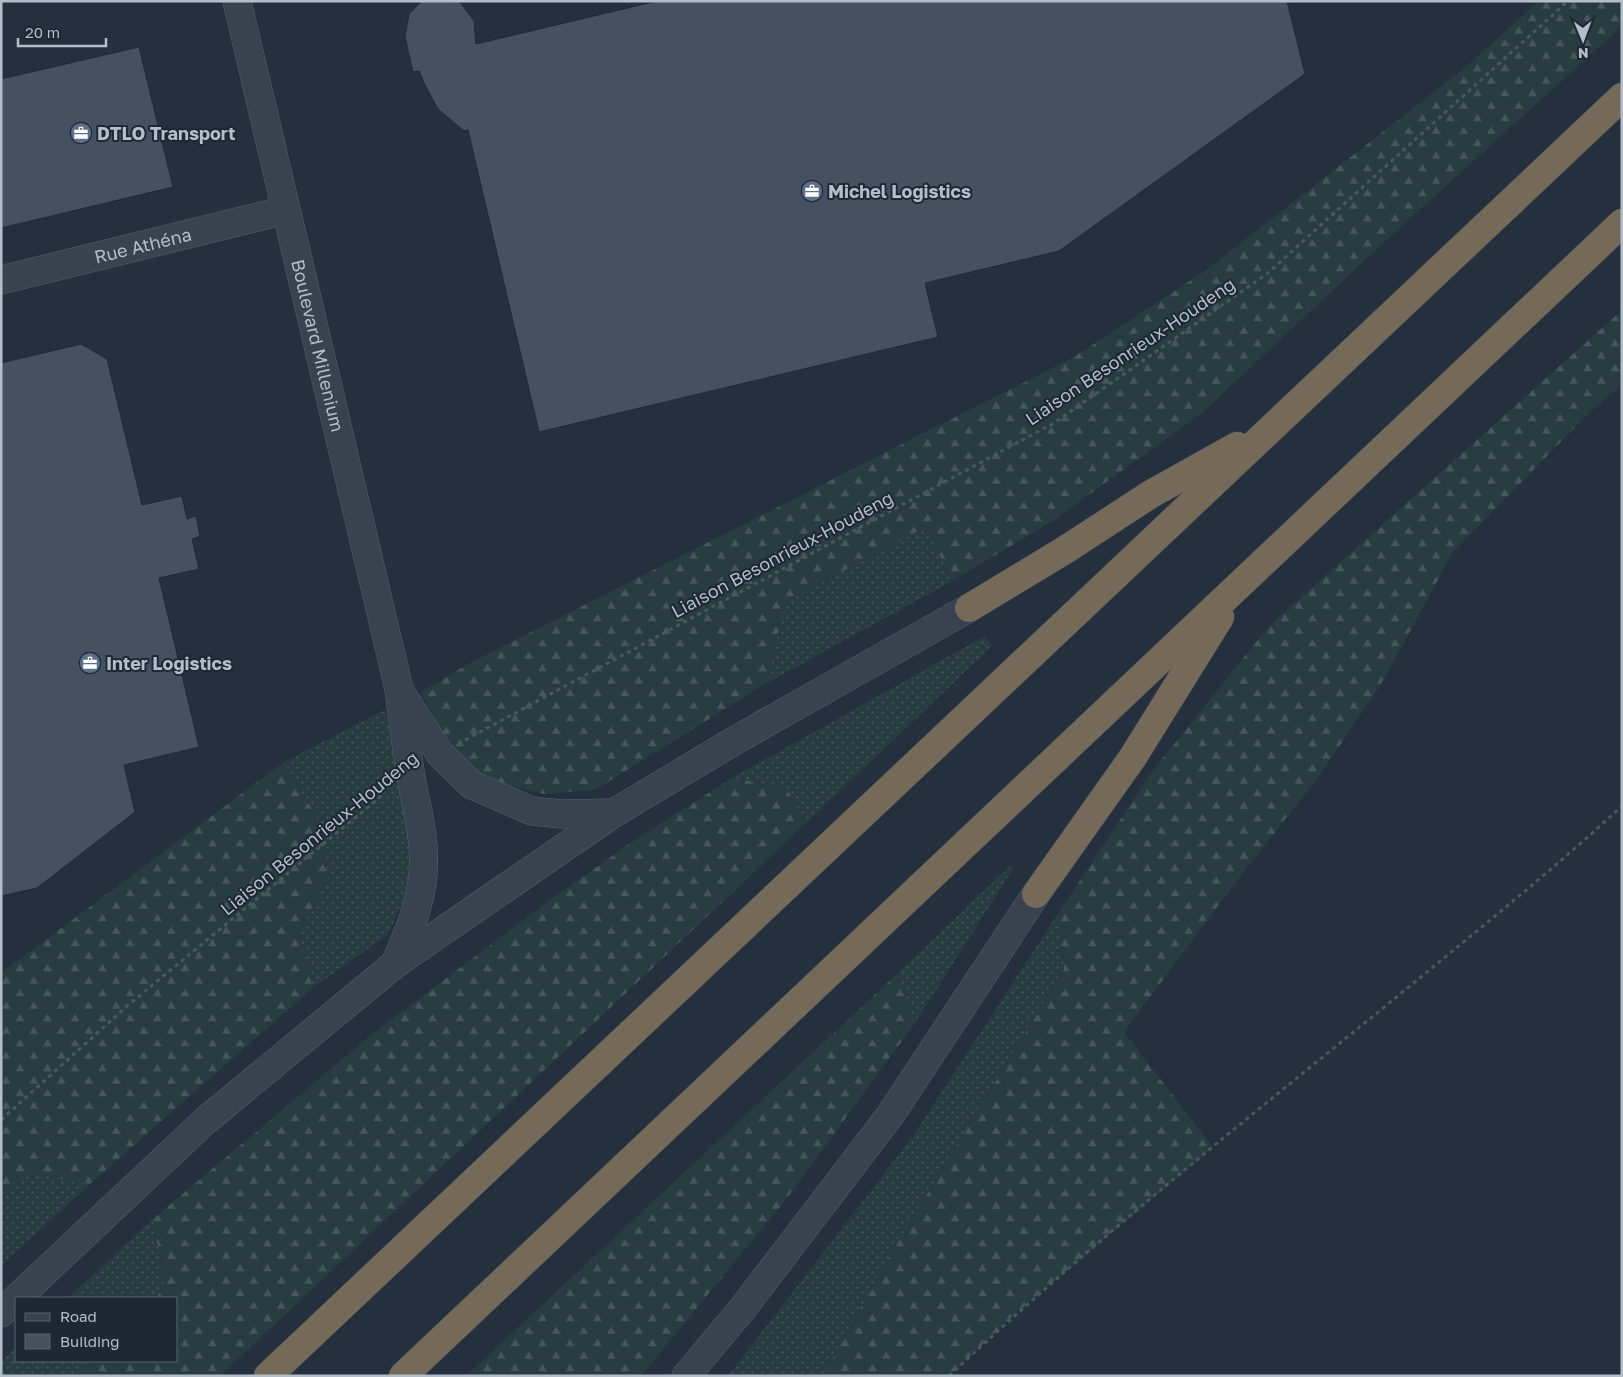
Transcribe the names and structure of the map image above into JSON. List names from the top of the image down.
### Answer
{
  "streets": {
    "street": ["Rue Athéna", "Boulevard Millenium"],
    "path": ["Liaison Besonrieux-Houdeng"]
  },
  "crossings": [
    ["Rue Athéna", "Boulevard Millenium"]
  ],
  "places": {
    "office": ["DTLO Transport", "Michel Logistics", "Inter Logistics"]
  },
  "legend": ["Road", "Building"],
  "scale_bar": "20 m",
  "north": "bottom"
}
